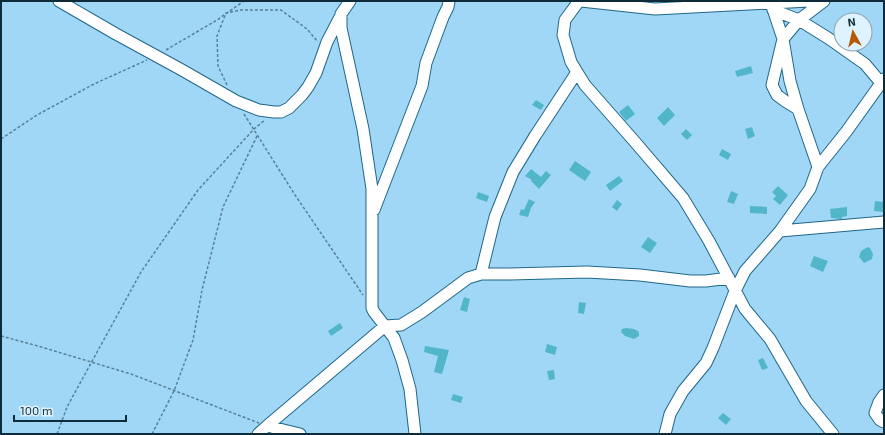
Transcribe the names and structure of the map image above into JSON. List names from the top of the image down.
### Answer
{
  "scale_bar": "100 m",
  "north": "top"
}
